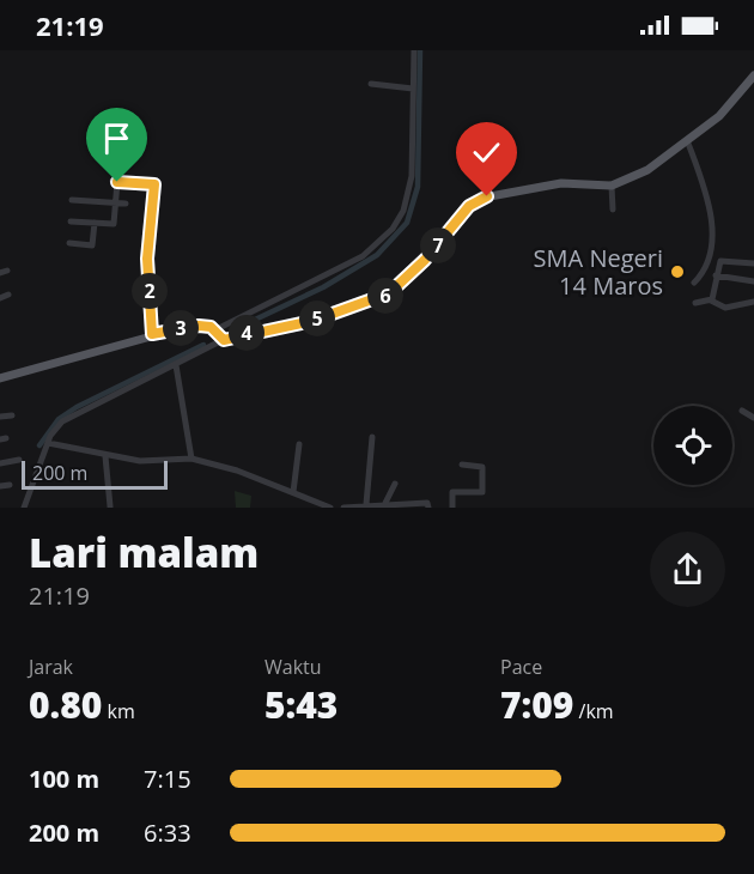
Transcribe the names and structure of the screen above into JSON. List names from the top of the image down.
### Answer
{
  "places": ["SMA Negeri 14 Maros"],
  "scale_bar": "200 m",
  "page": {
    "status": "21:19",
    "pins": [
      "7",
      "2",
      "6",
      "5",
      "3",
      "4"
    ],
    "scale": "200 m",
    "heading": ["Lari malam", "21:19"],
    "stats": [
      ["Jarak", "0.80 km"],
      ["Waktu", "5:43"],
      ["Pace", "7:09 /km"]
    ],
    "list": [
      {
        "name": "100 m",
        "note": "7:15"
      },
      {
        "name": "200 m",
        "note": "6:33"
      }
    ]
  }
}
